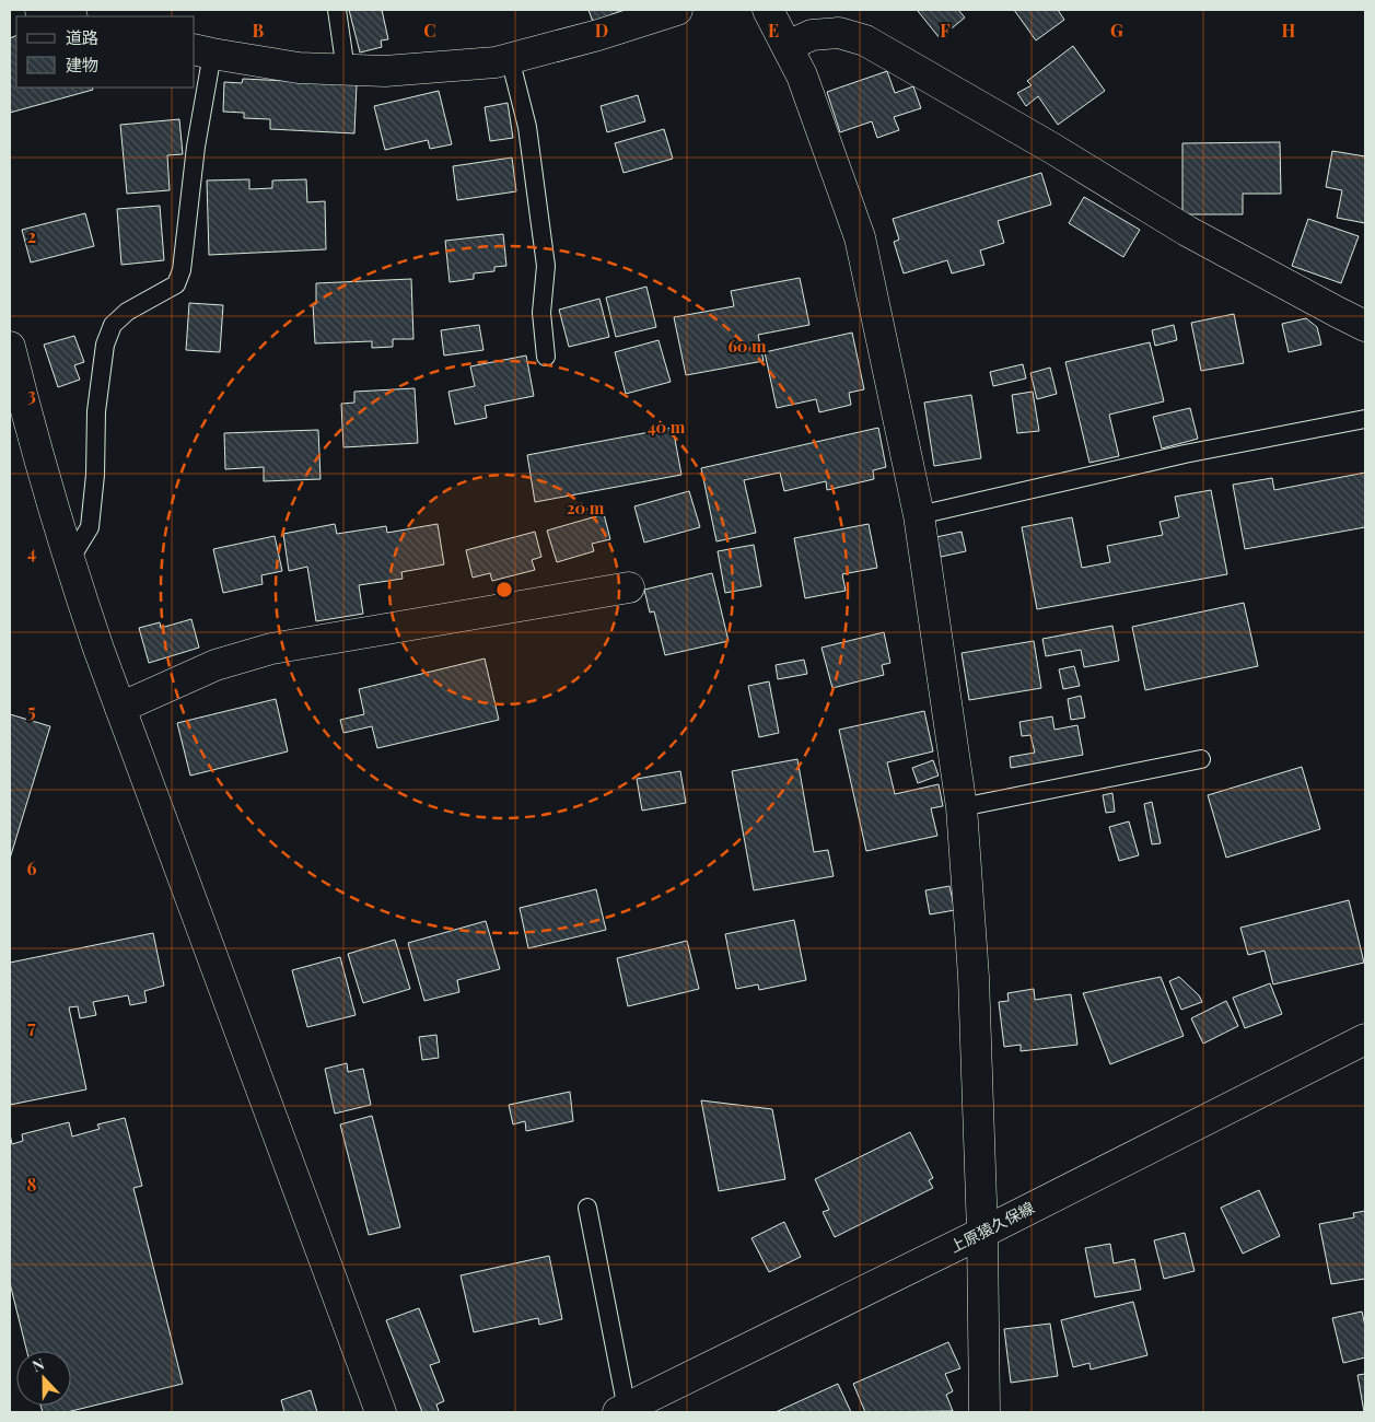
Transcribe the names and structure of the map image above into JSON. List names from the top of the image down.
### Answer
{
  "streets": {
    "street": ["上原猿久保線"]
  },
  "legend": ["道路", "建物"],
  "north": "top",
  "grid": {
    "columns": [
      "B",
      "C",
      "D",
      "E",
      "F",
      "G",
      "H"
    ],
    "rows": [
      "2",
      "3",
      "4",
      "5",
      "6",
      "7",
      "8"
    ]
  },
  "rings": ["60 m", "40 m", "20 m"]
}
